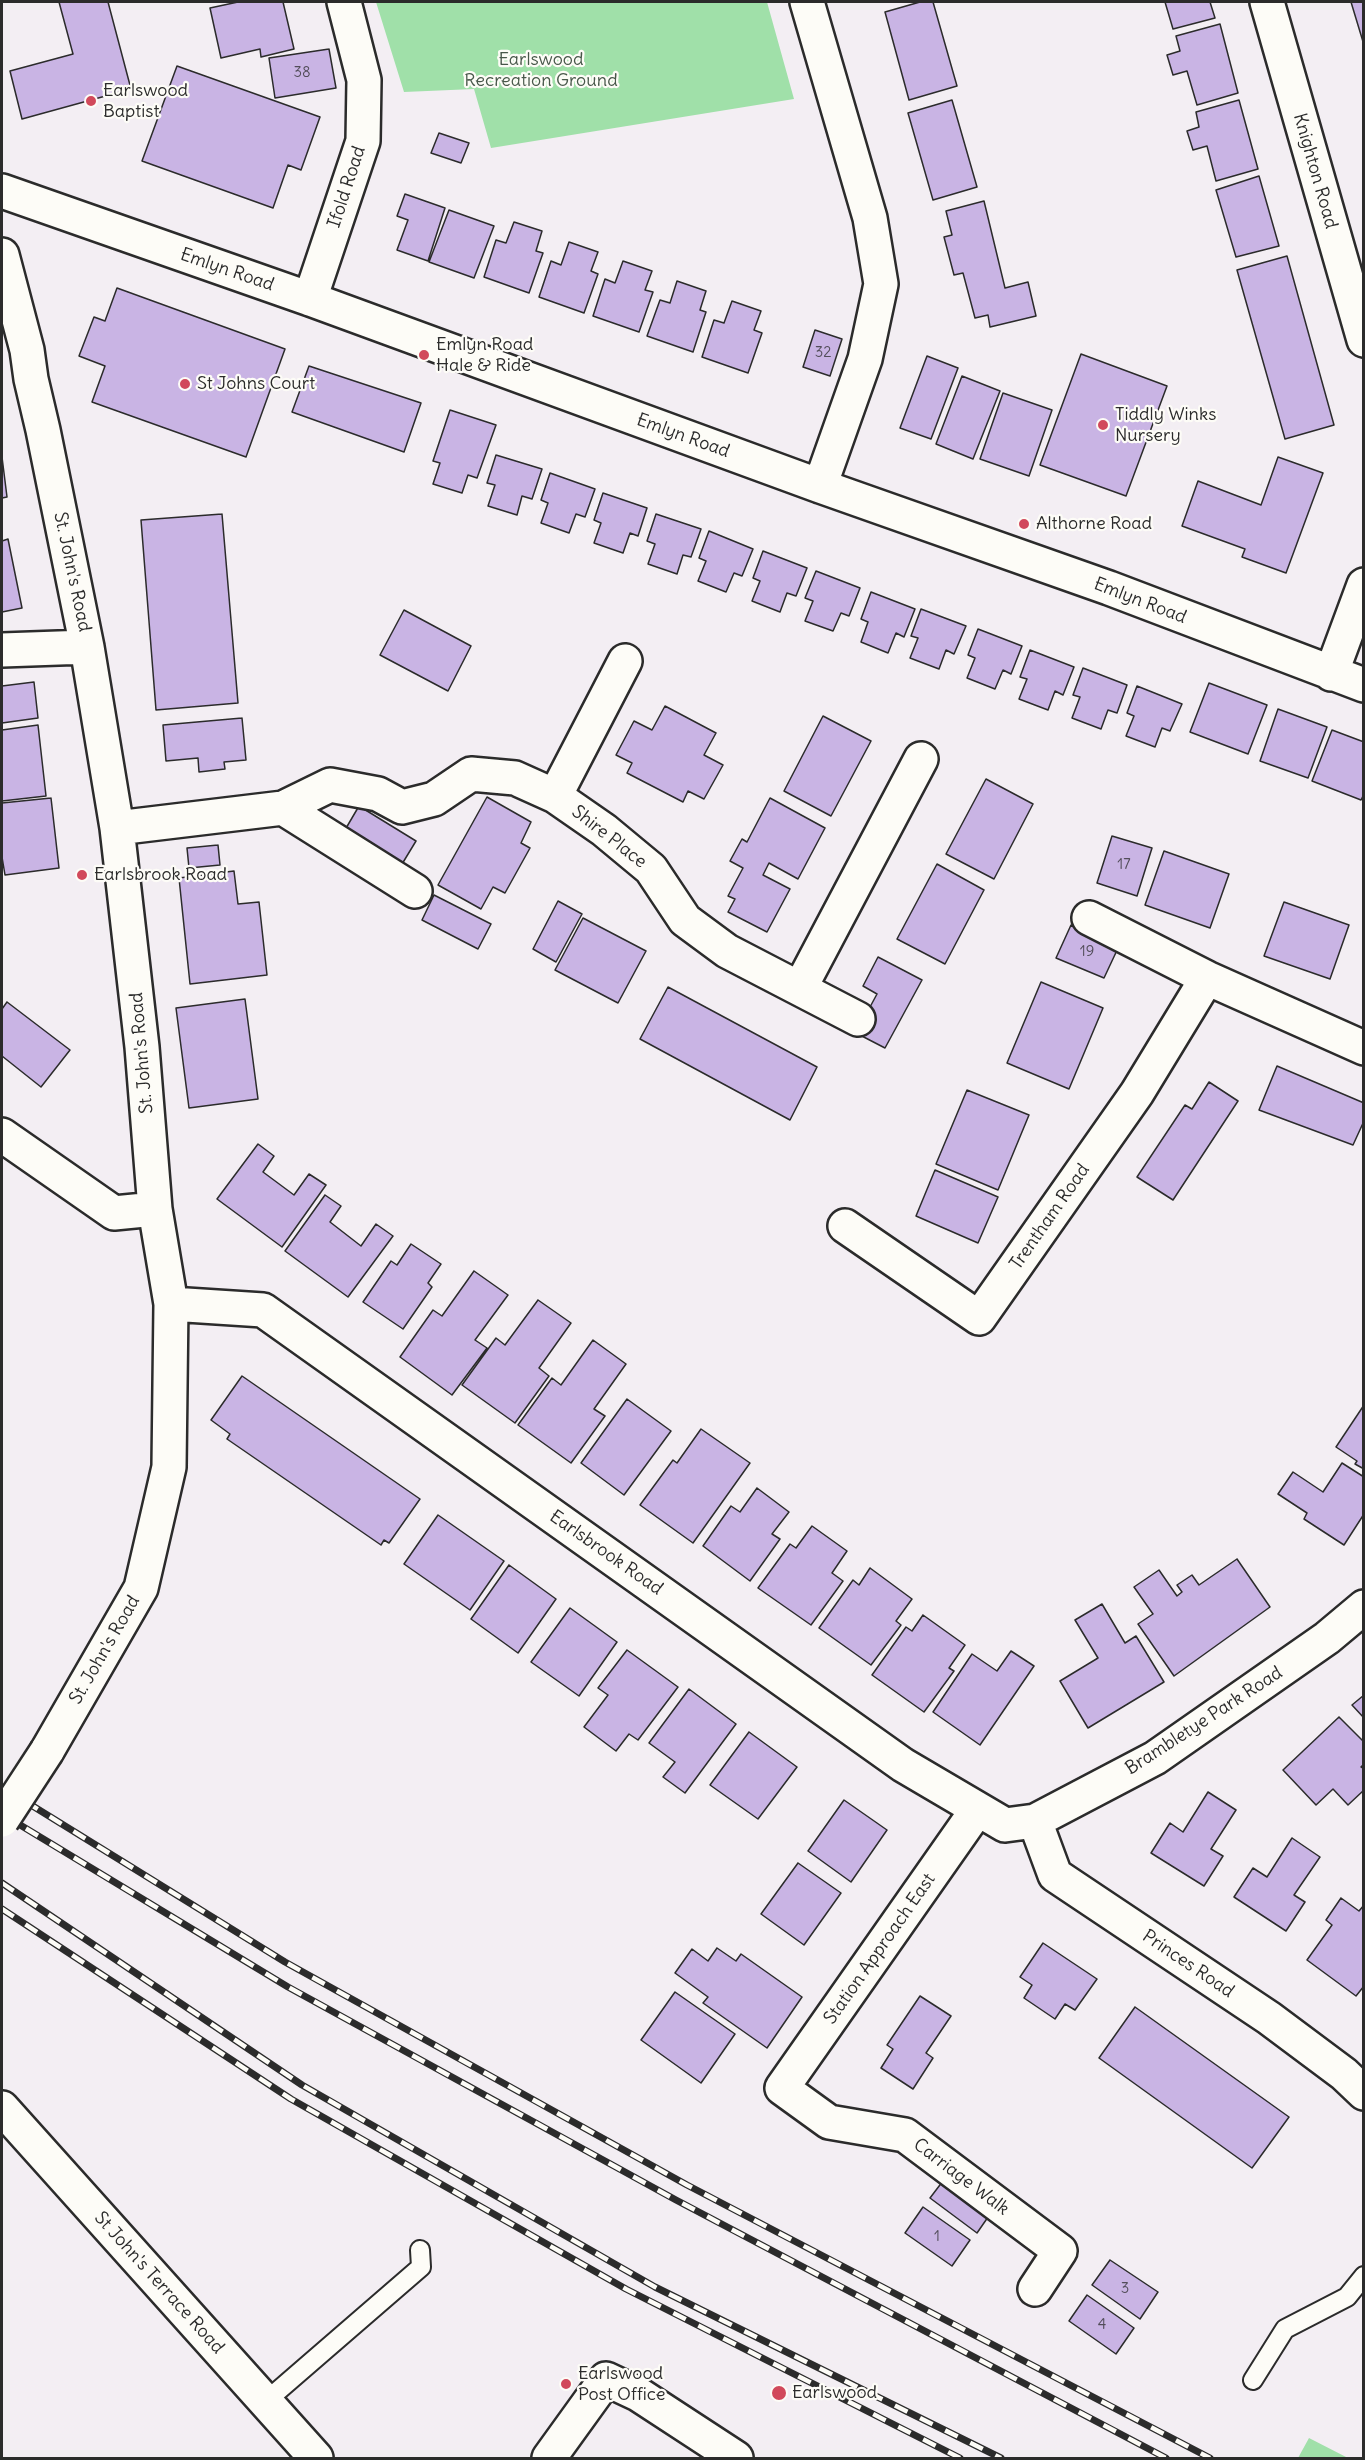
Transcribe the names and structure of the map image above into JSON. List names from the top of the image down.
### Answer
{
  "streets": {
    "street": [
      "Knighton Road",
      "Ifold Road",
      "Emlyn Road",
      "St. John's Road",
      "Shire Place",
      "Trentham Road",
      "Earlsbrook Road",
      "Brambletye Park Road",
      "Station Approach East",
      "Princes Road",
      "Carriage Walk",
      "St John's Terrace Road"
    ]
  },
  "crossings": [
    ["Ifold Road", "Emlyn Road"],
    ["St. John's Road", "Shire Place"],
    ["St. John's Road", "Earlsbrook Road"],
    ["Earlsbrook Road", "Brambletye Park Road"],
    ["Earlsbrook Road", "Station Approach East"],
    ["Earlsbrook Road", "Princes Road"],
    ["Brambletye Park Road", "Princes Road"],
    ["Station Approach East", "Carriage Walk"]
  ],
  "parks": ["Earlswood Recreation Ground"],
  "places": [
    "Earlswood Baptist",
    "Emlyn Road Hale & Ride",
    "St Johns Court",
    "Tiddly Winks Nursery",
    "Althorne Road",
    "Earlsbrook Road",
    "Earlswood Post Office",
    "Earlswood"
  ],
  "house_numbers": [
    "38",
    "32",
    "17",
    "19",
    "1",
    "3",
    "4"
  ]
}
